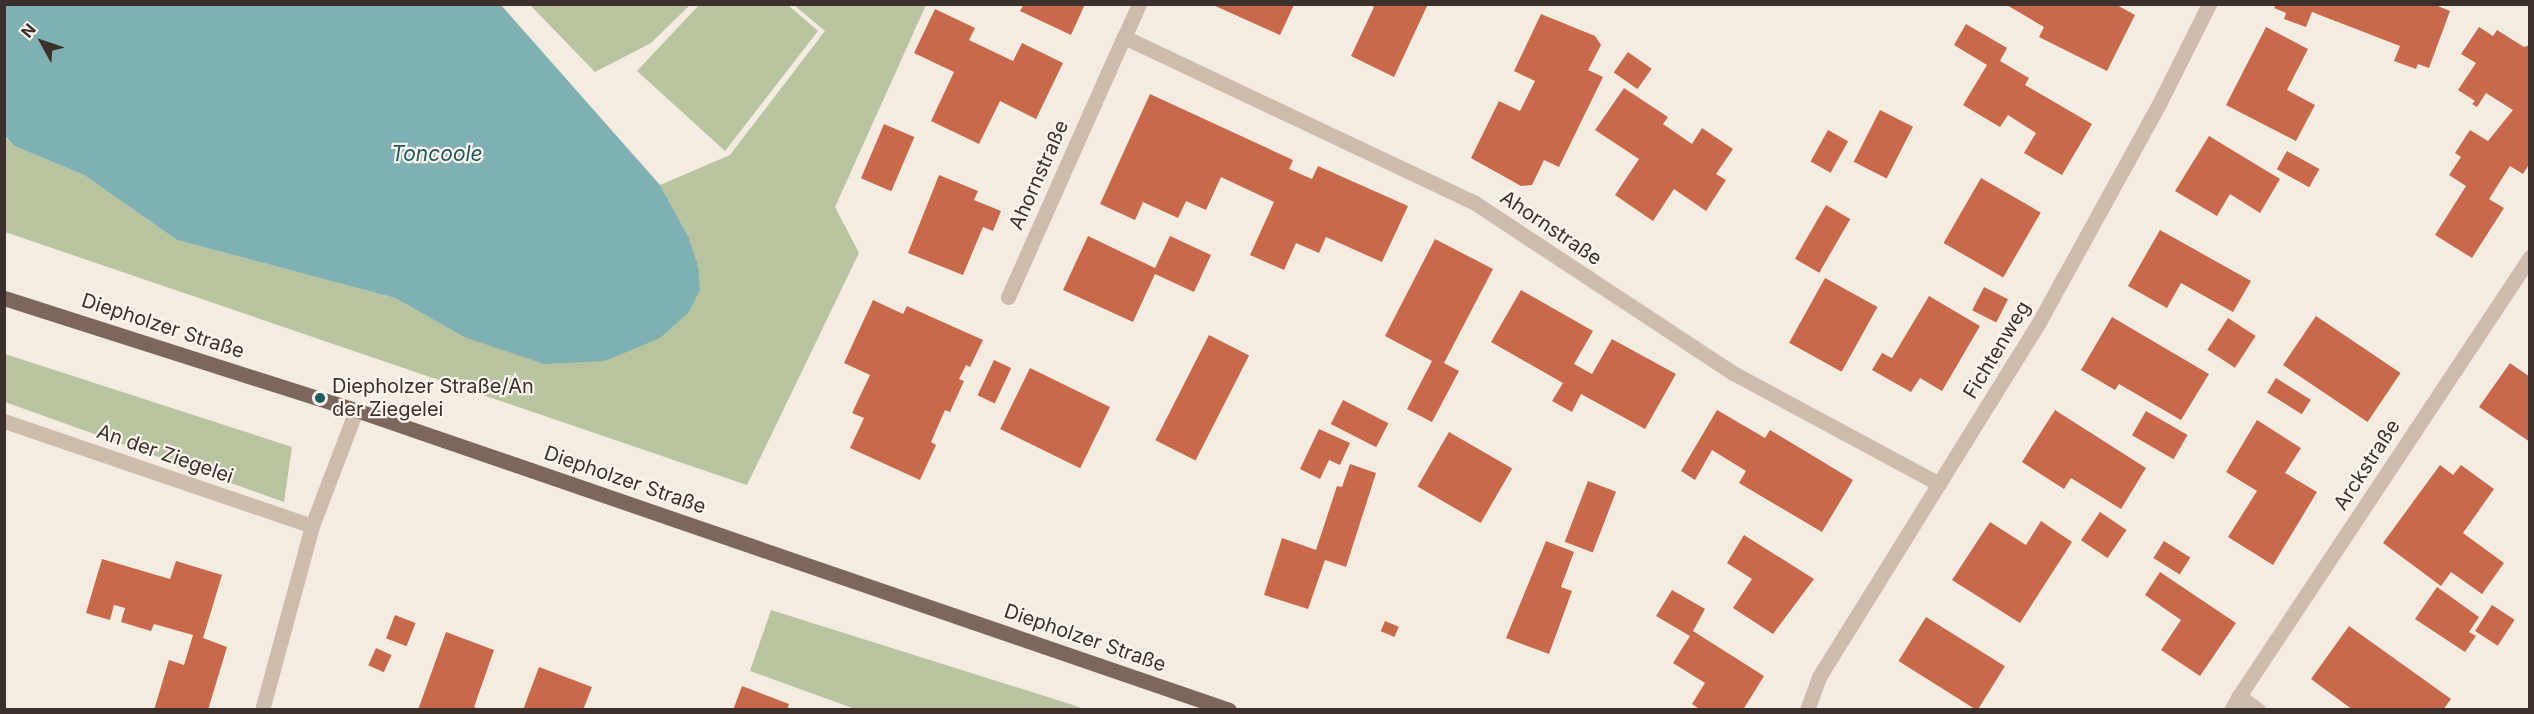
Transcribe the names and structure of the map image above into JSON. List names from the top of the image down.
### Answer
{
  "streets": {
    "main road": ["Diepholzer Straße"],
    "street": [
      "Ahornstraße",
      "Fichtenweg",
      "An der Ziegelei",
      "Arckstraße"
    ]
  },
  "crossings": [
    ["Ahornstraße", "Fichtenweg"]
  ],
  "water": ["Toncoole"],
  "places": ["Diepholzer Straße/An der Ziegelei"],
  "north": "top left"
}
